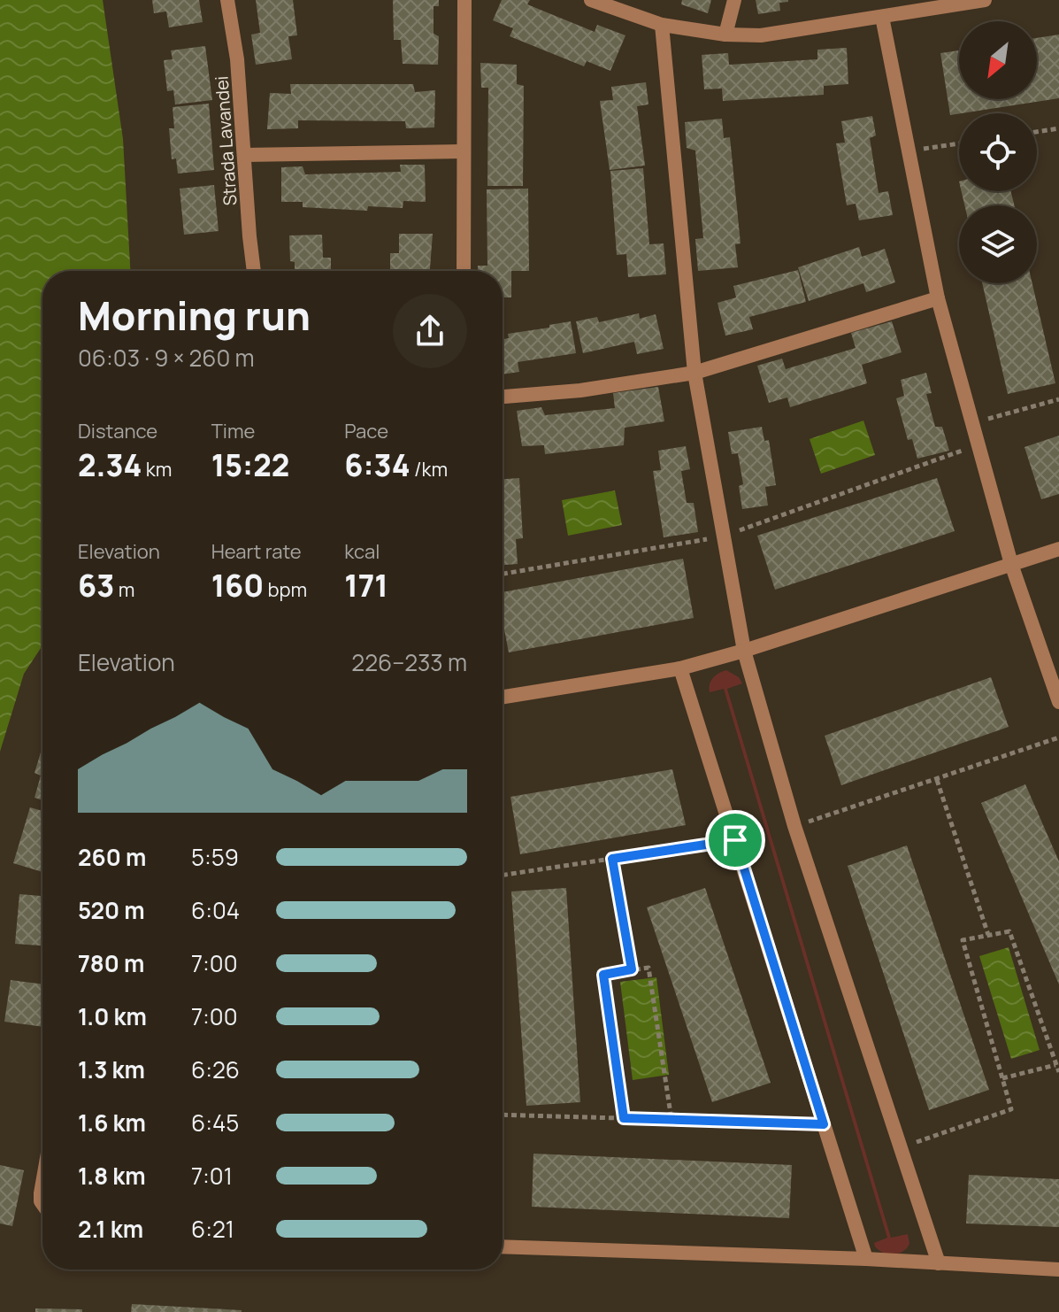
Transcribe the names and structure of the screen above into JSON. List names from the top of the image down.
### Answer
{
  "streets": {
    "street": ["Strada Lavandei"]
  },
  "north": "bottom left",
  "page": {
    "heading": ["Morning run", "06:03 · 9 × 260 m"],
    "stats": [
      ["Distance", "2.34 km"],
      ["Time", "15:22"],
      ["Pace", "6:34 /km"],
      ["Elevation", "63 m"],
      ["Heart rate", "160 bpm"],
      ["kcal", "171"]
    ],
    "chart": ["Elevation", "226–233 m"],
    "list": [
      {
        "name": "260 m",
        "note": "5:59"
      },
      {
        "name": "520 m",
        "note": "6:04"
      },
      {
        "name": "780 m",
        "note": "7:00"
      },
      {
        "name": "1.0 km",
        "note": "7:00"
      },
      {
        "name": "1.3 km",
        "note": "6:26"
      },
      {
        "name": "1.6 km",
        "note": "6:45"
      },
      {
        "name": "1.8 km",
        "note": "7:01"
      },
      {
        "name": "2.1 km",
        "note": "6:21"
      }
    ]
  }
}
